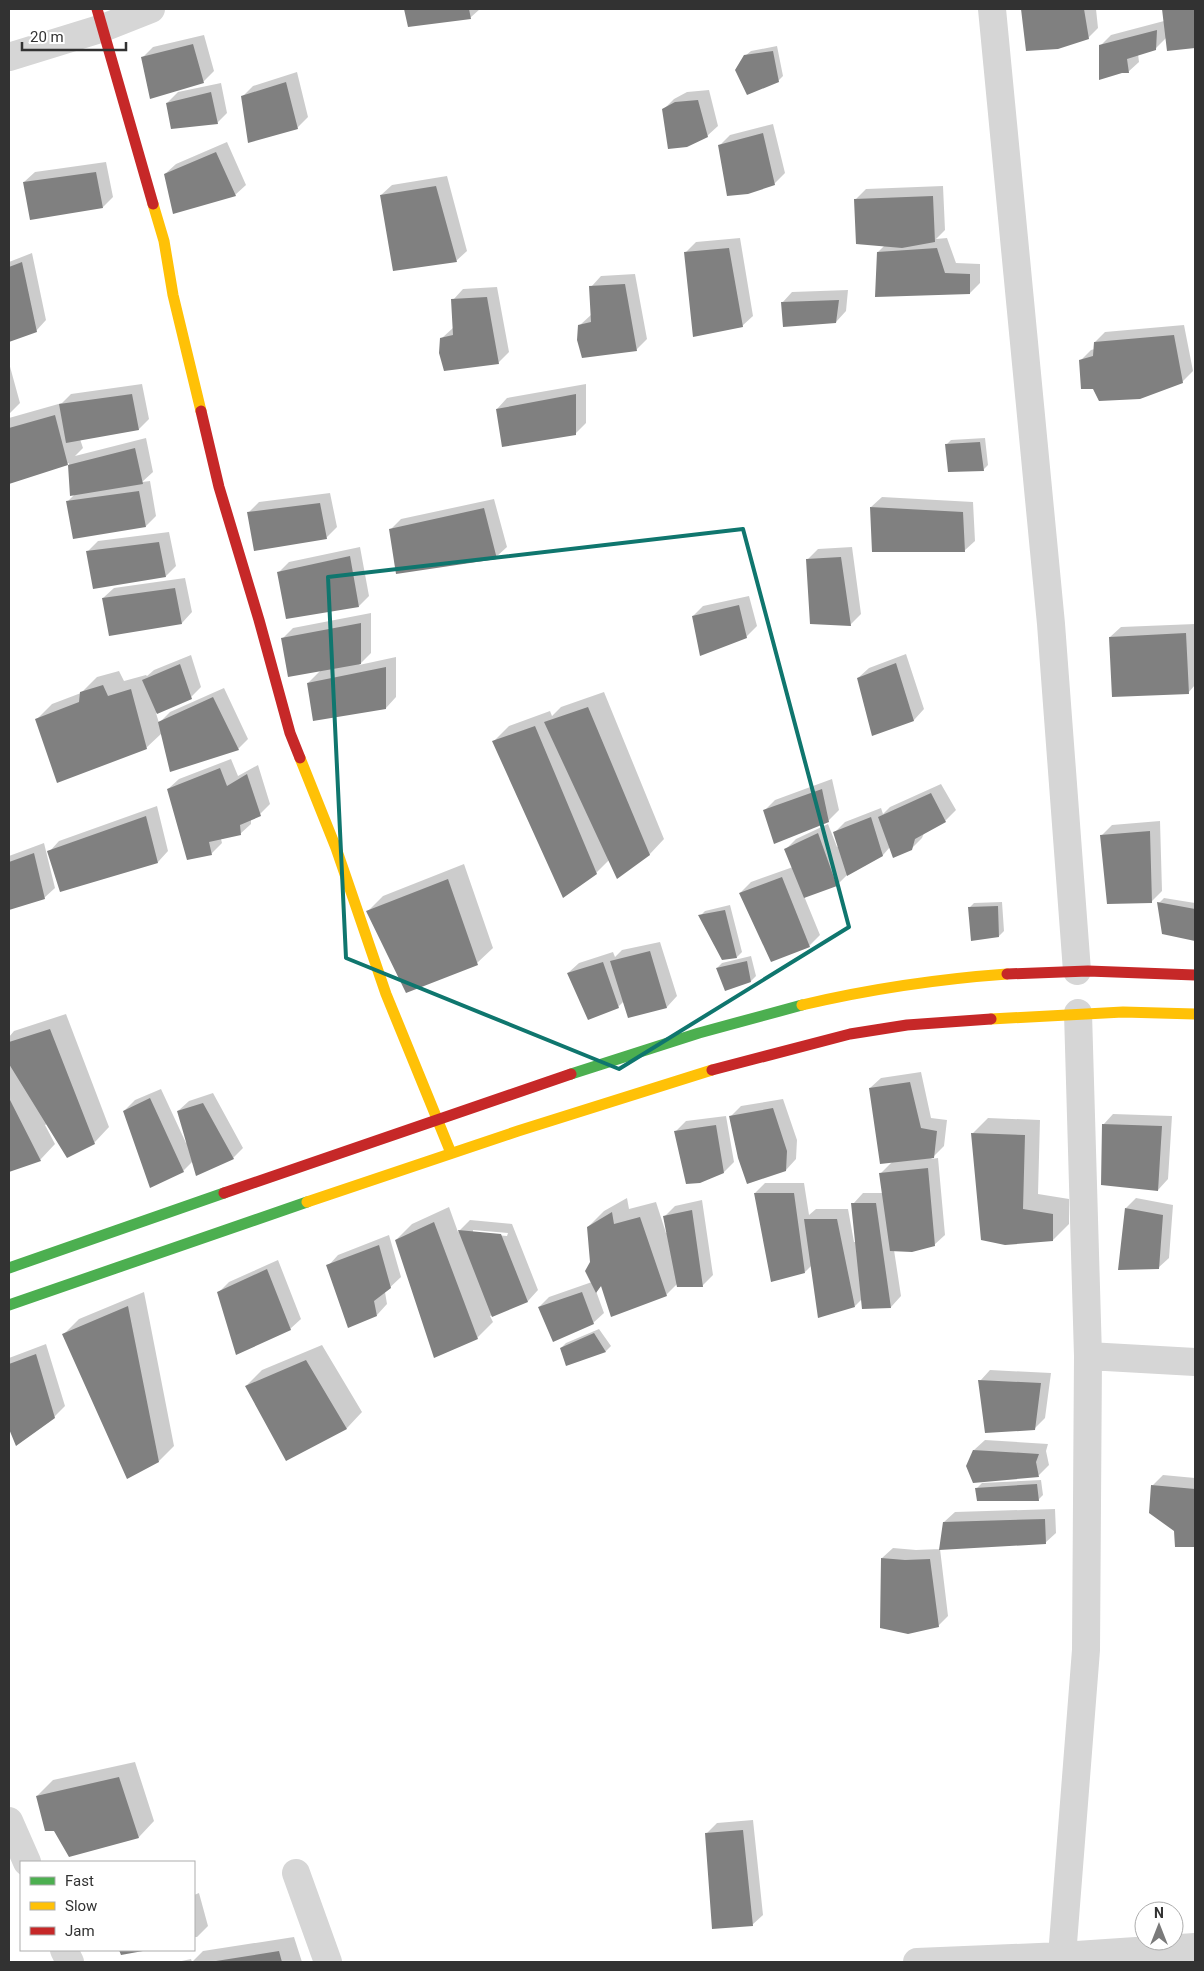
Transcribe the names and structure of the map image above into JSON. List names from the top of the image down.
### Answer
{
  "legend": ["Fast", "Slow", "Jam"],
  "scale_bar": "20 m",
  "north": "top"
}
